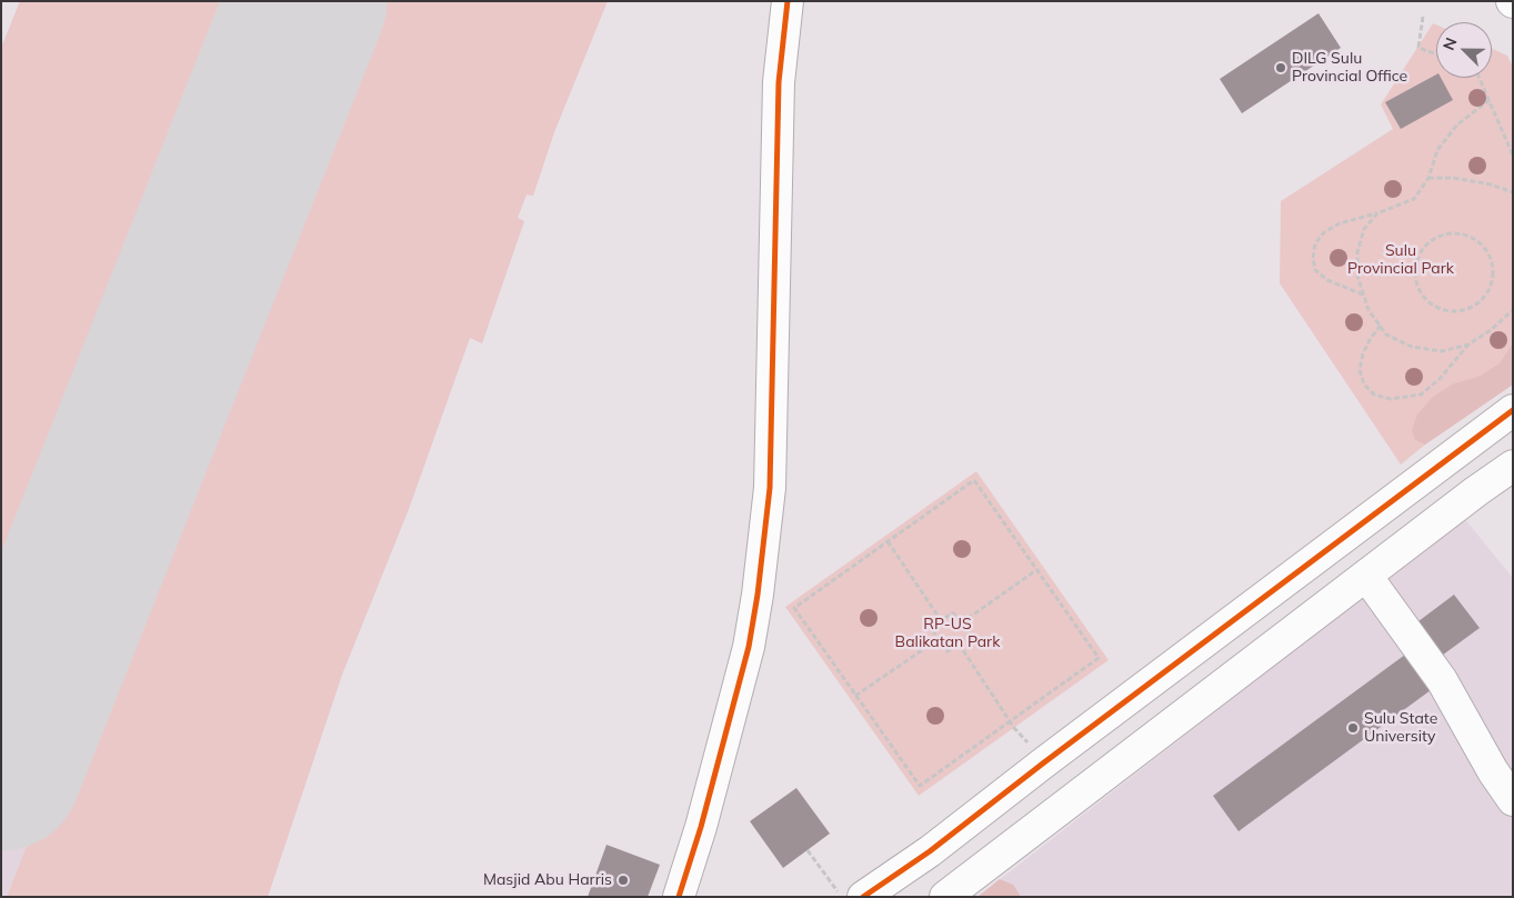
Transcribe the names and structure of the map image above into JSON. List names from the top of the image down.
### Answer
{
  "parks": ["Sulu Provincial Park", "RP-US Balikatan Park"],
  "places": ["DILG Sulu Provincial Office", "Sulu State University", "Masjid Abu Harris"],
  "north": "top left"
}
